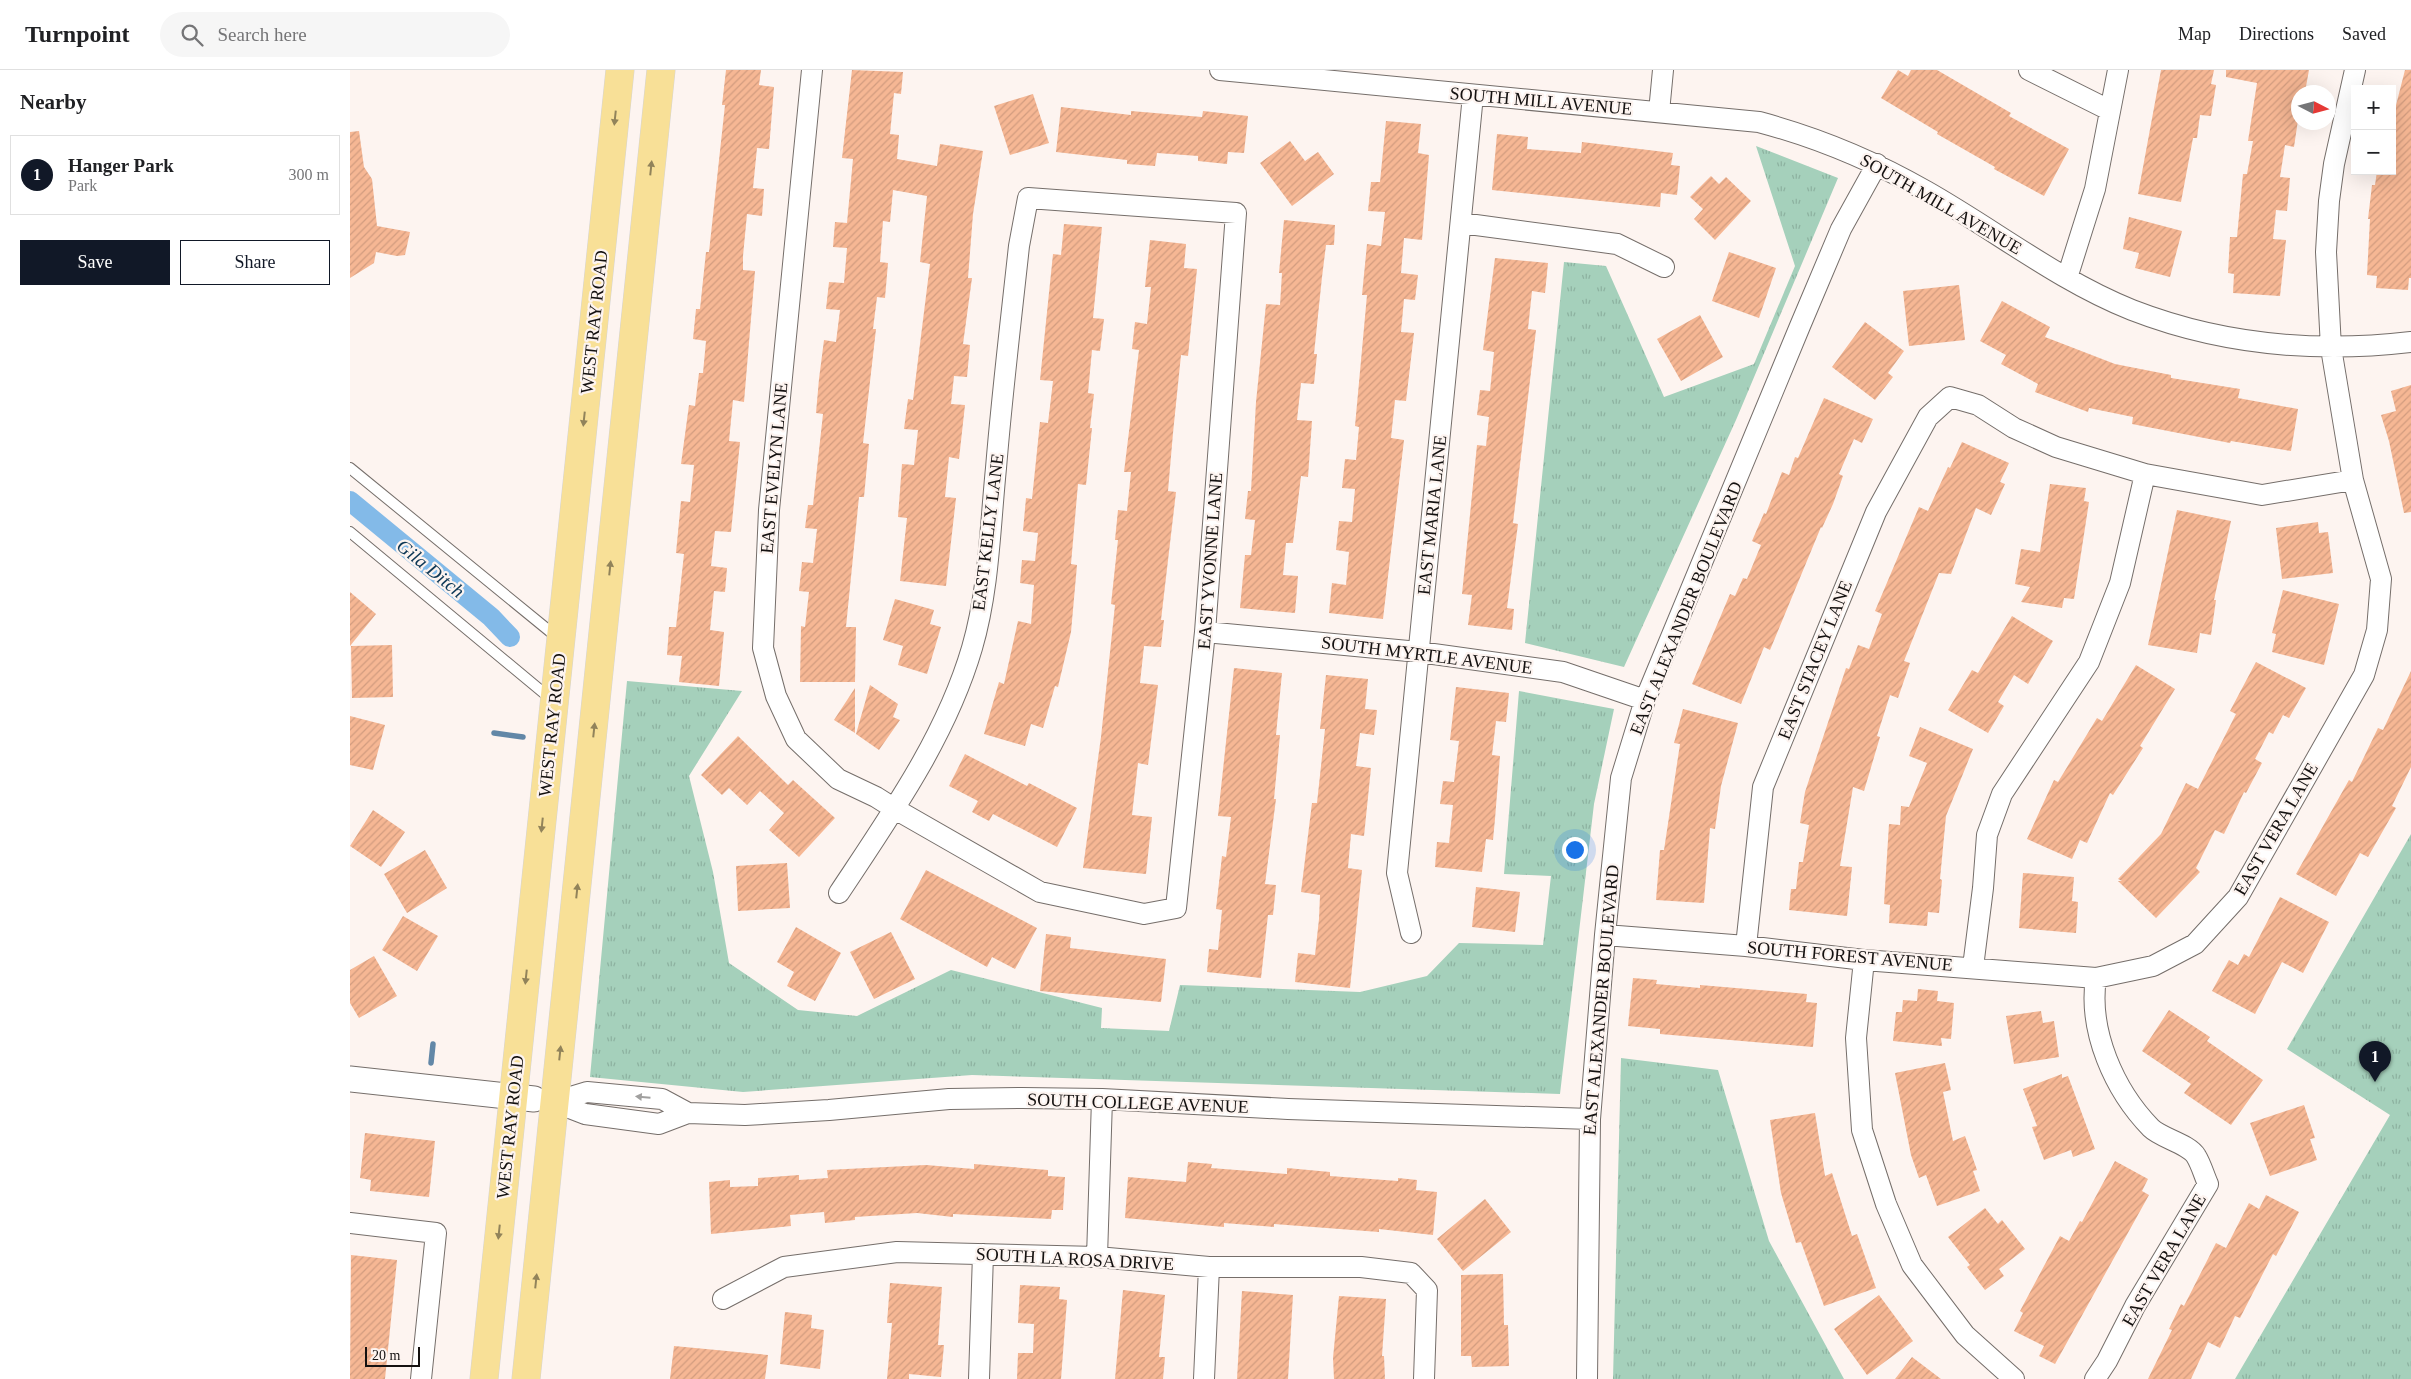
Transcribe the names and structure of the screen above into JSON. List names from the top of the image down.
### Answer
{
  "streets": {
    "main road": ["WEST RAY ROAD"],
    "street": [
      "SOUTH MILL AVENUE",
      "EAST EVELYN LANE",
      "EAST MARIA LANE",
      "EAST KELLY LANE",
      "EAST YVONNE LANE",
      "EAST ALEXANDER BOULEVARD",
      "SOUTH MYRTLE AVENUE",
      "EAST STACEY LANE",
      "EAST VERA LANE",
      "SOUTH FOREST AVENUE",
      "SOUTH COLLEGE AVENUE",
      "SOUTH LA ROSA DRIVE"
    ]
  },
  "crossings": [
    ["SOUTH MILL AVENUE", "EAST MARIA LANE"],
    ["SOUTH MILL AVENUE", "EAST ALEXANDER BOULEVARD"],
    ["SOUTH MILL AVENUE", "EAST VERA LANE"],
    ["WEST RAY ROAD", "SOUTH COLLEGE AVENUE"],
    ["EAST EVELYN LANE", "EAST KELLY LANE"],
    ["EAST EVELYN LANE", "EAST YVONNE LANE"],
    ["EAST MARIA LANE", "SOUTH MYRTLE AVENUE"],
    ["EAST KELLY LANE", "EAST YVONNE LANE"],
    ["EAST YVONNE LANE", "SOUTH MYRTLE AVENUE"],
    ["EAST ALEXANDER BOULEVARD", "SOUTH MYRTLE AVENUE"],
    ["EAST ALEXANDER BOULEVARD", "SOUTH FOREST AVENUE"],
    ["EAST ALEXANDER BOULEVARD", "SOUTH COLLEGE AVENUE"],
    ["EAST STACEY LANE", "SOUTH FOREST AVENUE"],
    ["EAST VERA LANE", "SOUTH FOREST AVENUE"]
  ],
  "water": ["Gila Ditch"],
  "scale_bar": "20 m",
  "north": "right",
  "page": {
    "header": "Turnpoint",
    "search": "Search here",
    "nav": ["Map", "Directions", "Saved"],
    "heading": "Nearby",
    "map_buttons": ["+", "−"],
    "list": [
      {
        "mark": "1",
        "name": "Hanger Park",
        "note": "Park",
        "value": "300 m"
      }
    ],
    "buttons": ["Save", "Share"],
    "pins": "1",
    "scale": "20 m"
  }
}
